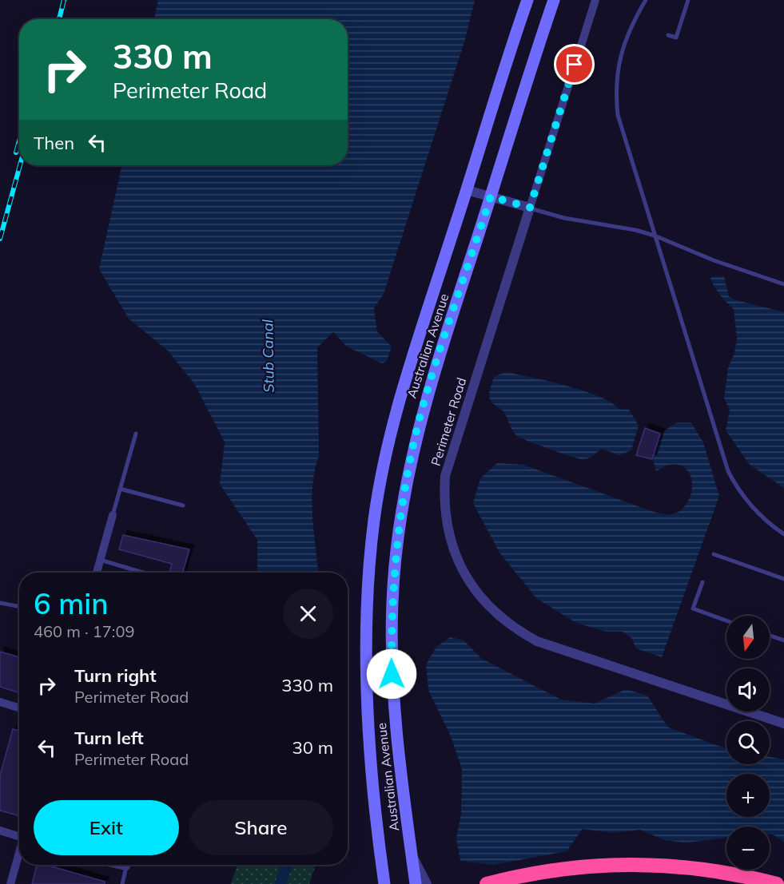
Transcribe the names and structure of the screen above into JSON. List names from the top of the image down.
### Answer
{
  "streets": {
    "main road": ["Australian Avenue"],
    "street": ["Perimeter Road"]
  },
  "water": ["Stub Canal"],
  "north": "bottom",
  "page": {
    "turn": ["330 m", "Perimeter Road"],
    "then": "Then",
    "heading": ["6 min", "460 m · 17:09"],
    "map_buttons": ["+", "−"],
    "list": [
      {
        "name": "Turn right",
        "note": "Perimeter Road",
        "value": "330 m"
      },
      {
        "name": "Turn left",
        "note": "Perimeter Road",
        "value": "30 m"
      }
    ],
    "buttons": ["Exit", "Share"]
  }
}
